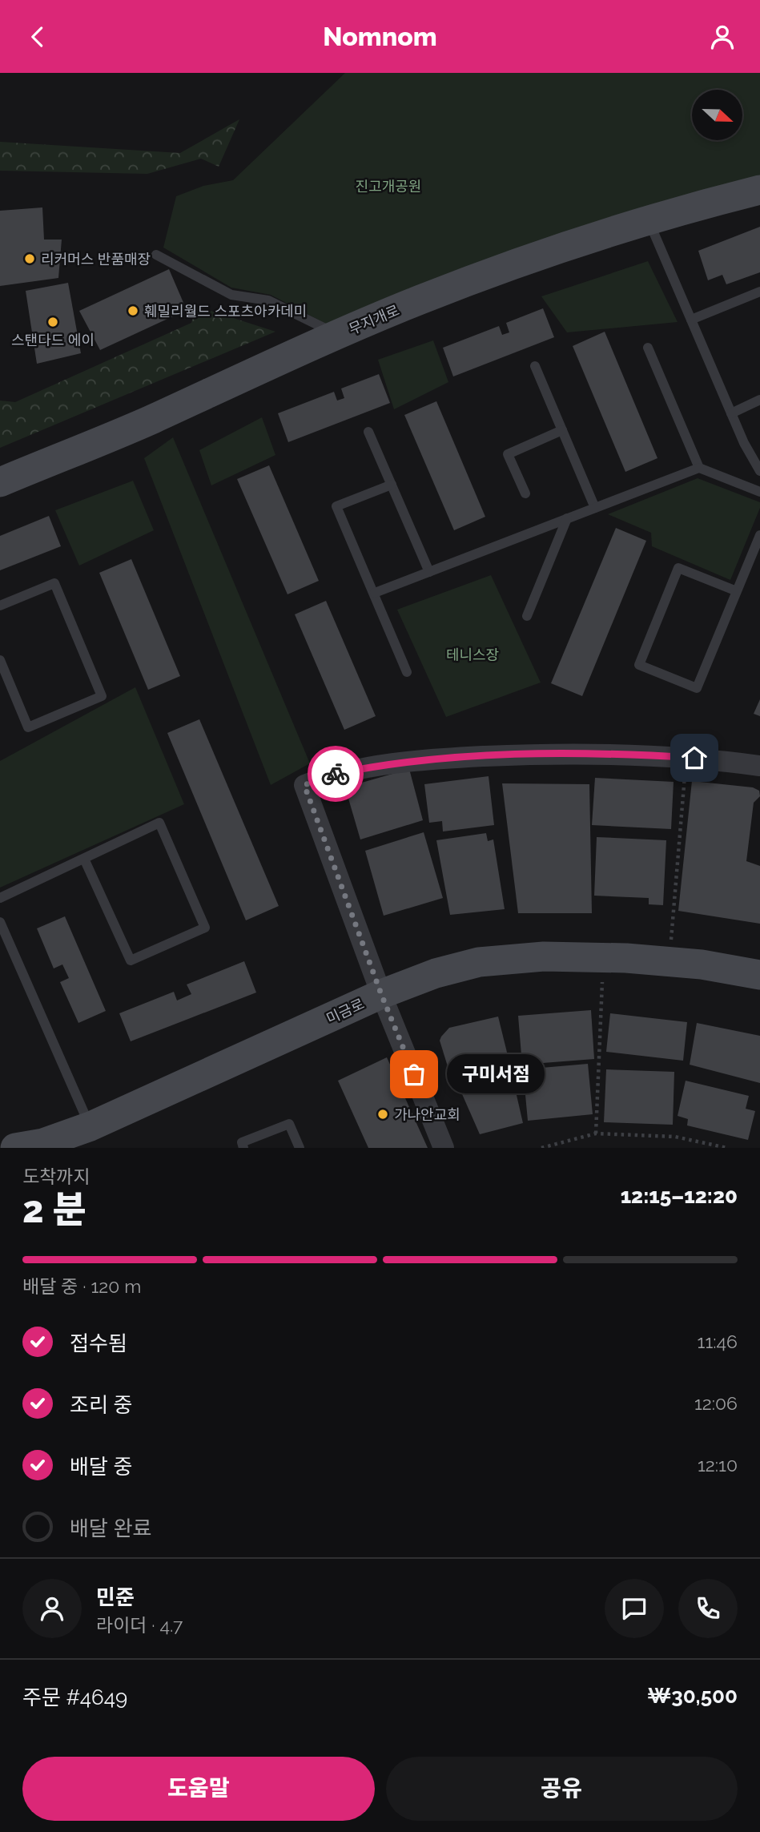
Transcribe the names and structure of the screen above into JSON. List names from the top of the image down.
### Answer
{
  "streets": {
    "street": ["무지개로", "미금로"]
  },
  "parks": ["진고개공원", "테니스장"],
  "places": [
    "리커머스 반품매장",
    "훼밀리월드 스포츠아카데미",
    "스탠다드 에이",
    "구미서점",
    "가나안교회"
  ],
  "north": "right",
  "page": {
    "header": "Nomnom",
    "bubble": "구미서점",
    "heading": ["2 분", "도착까지", "12:15–12:20"],
    "panel": [
      "민준",
      "라이더 · 4.7",
      "주문 #4649",
      "₩30,500"
    ],
    "bar": "배달 중 · 120 m",
    "list": [
      ["접수됨", "11:46"],
      ["조리 중", "12:06"],
      ["배달 중", "12:10"],
      "배달 완료"
    ],
    "buttons": ["도움말", "공유"]
  }
}
